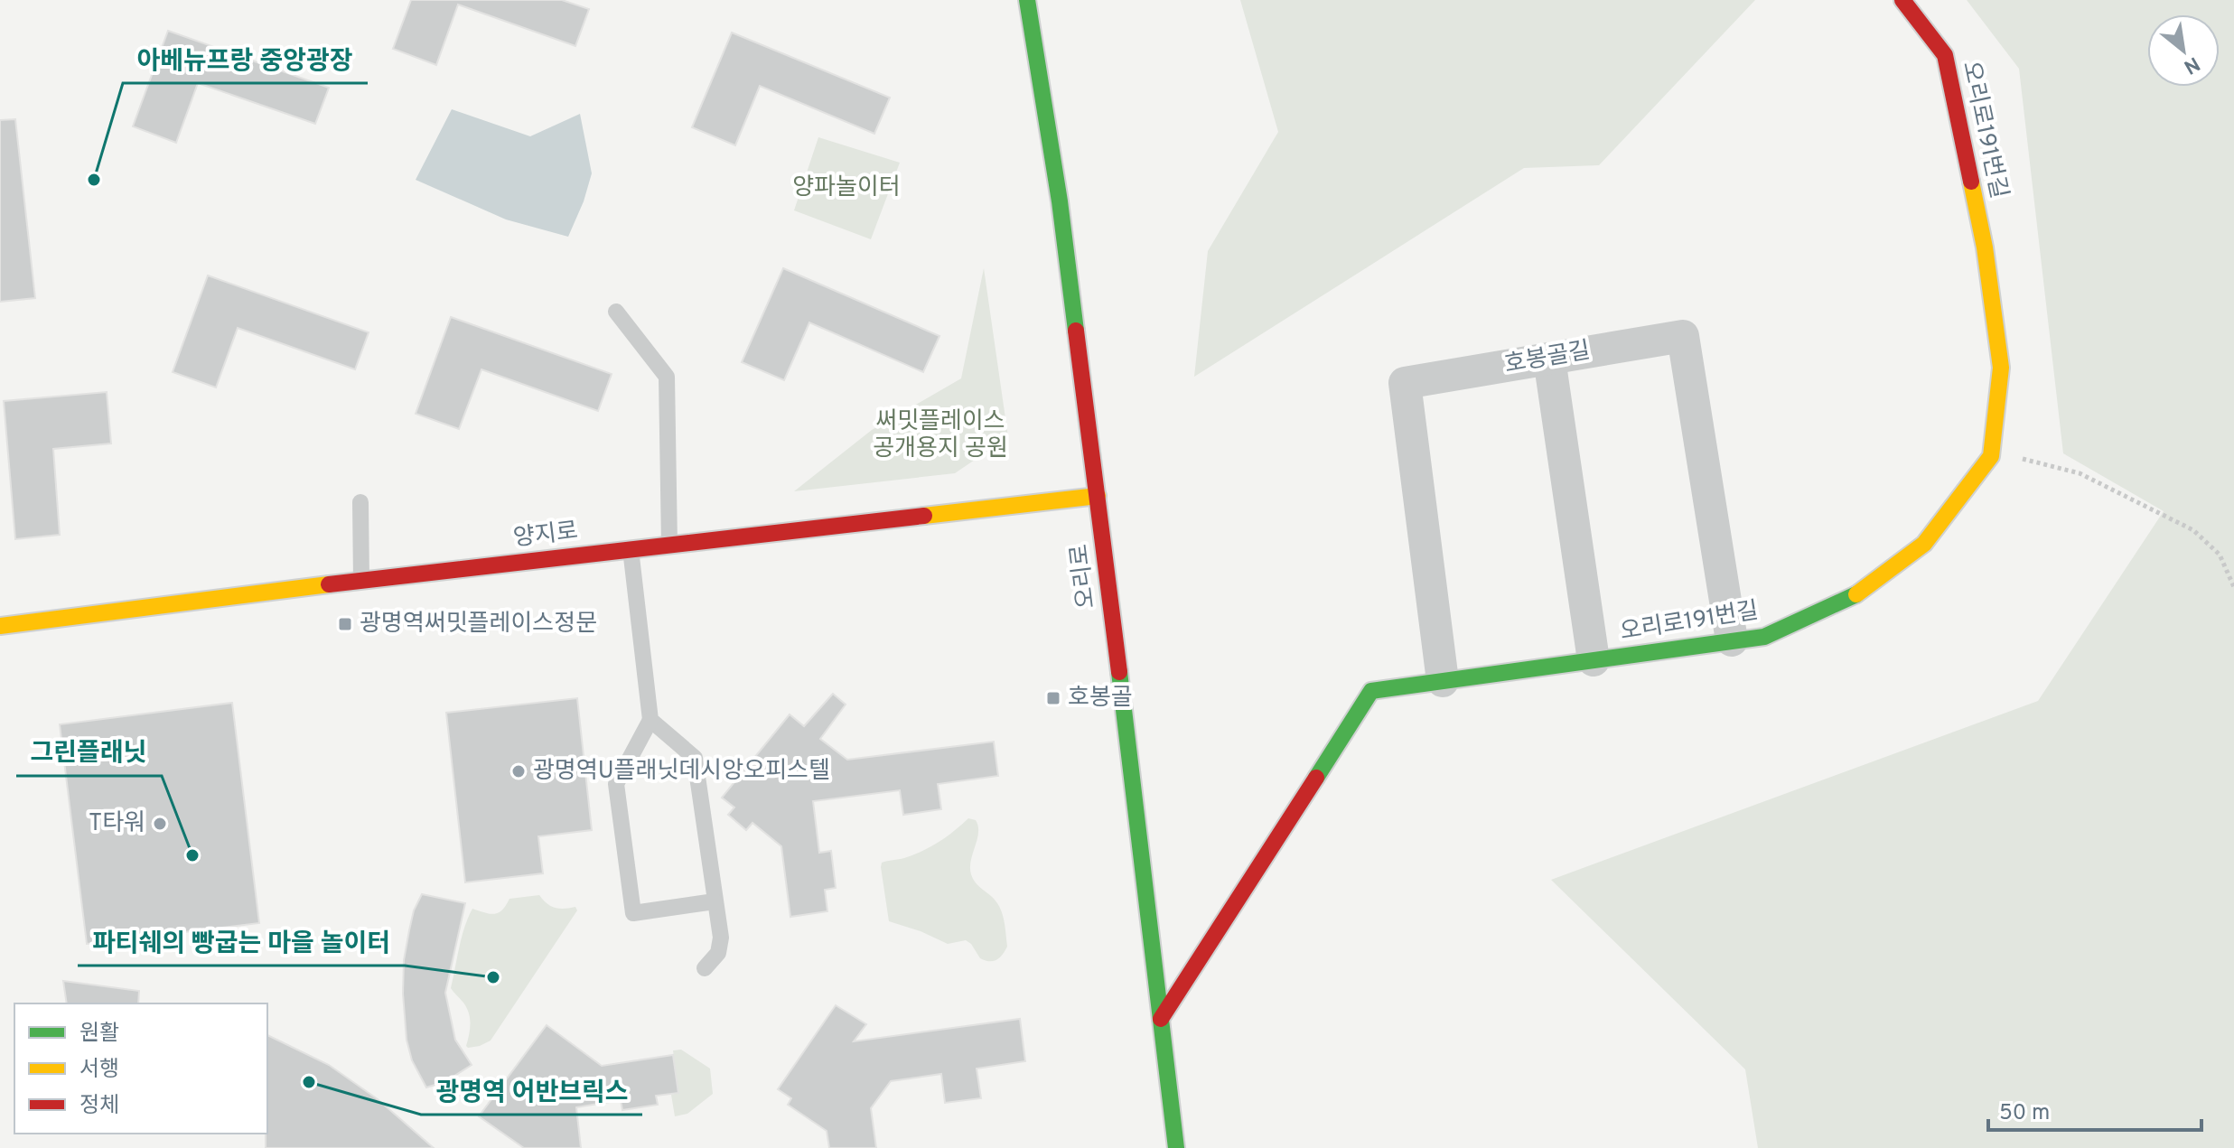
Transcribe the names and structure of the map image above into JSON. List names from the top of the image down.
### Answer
{
  "streets": {
    "street": [
      "오리로191번길",
      "호봉골길",
      "양지로",
      "오리로"
    ]
  },
  "crossings": [
    ["오리로191번길", "호봉골길"],
    ["오리로191번길", "오리로"],
    ["양지로", "오리로"]
  ],
  "parks": ["양파놀이터", "써밋플레이스 공개용지 공원"],
  "places": {
    "other": [
      "아베뉴프랑 중앙광장",
      "광명역U플래닛데시앙오피스텔",
      "T타워",
      "그린플래닛",
      "파티쉐의 빵굽는 마을 놀이터",
      "광명역 어반브릭스"
    ],
    "transit": ["광명역써밋플레이스정문", "호봉골"]
  },
  "legend": ["원활", "서행", "정체"],
  "scale_bar": "50 m",
  "north": "bottom right"
}
